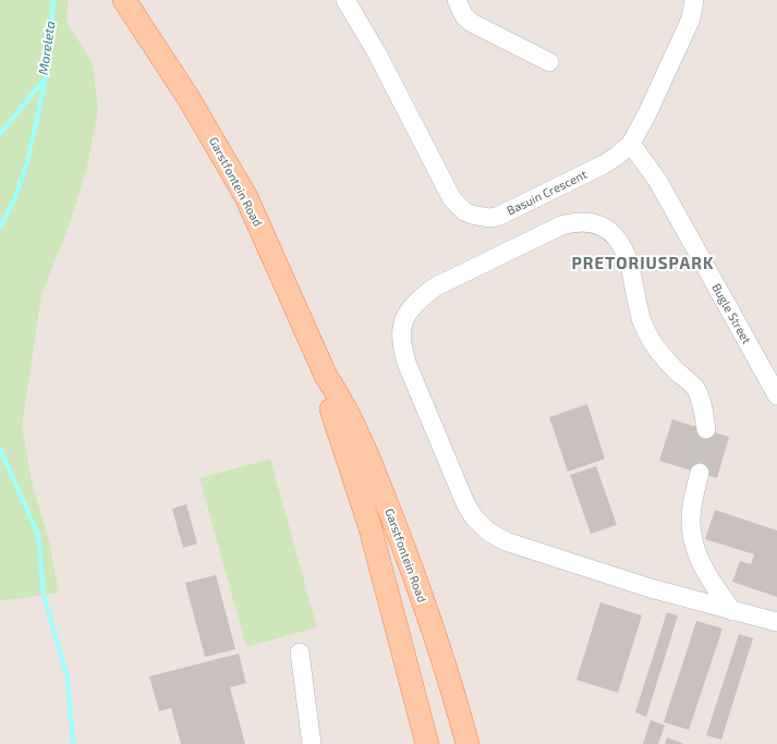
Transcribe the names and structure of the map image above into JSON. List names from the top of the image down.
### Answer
{
  "streets": {
    "main road": ["Garstfontein Road"],
    "street": ["Basuin Crescent", "Bugle Street"]
  },
  "crossings": [
    ["Basuin Crescent", "Bugle Street"]
  ],
  "districts": ["PRETORIUSPARK"],
  "water": ["Moreleta"]
}
